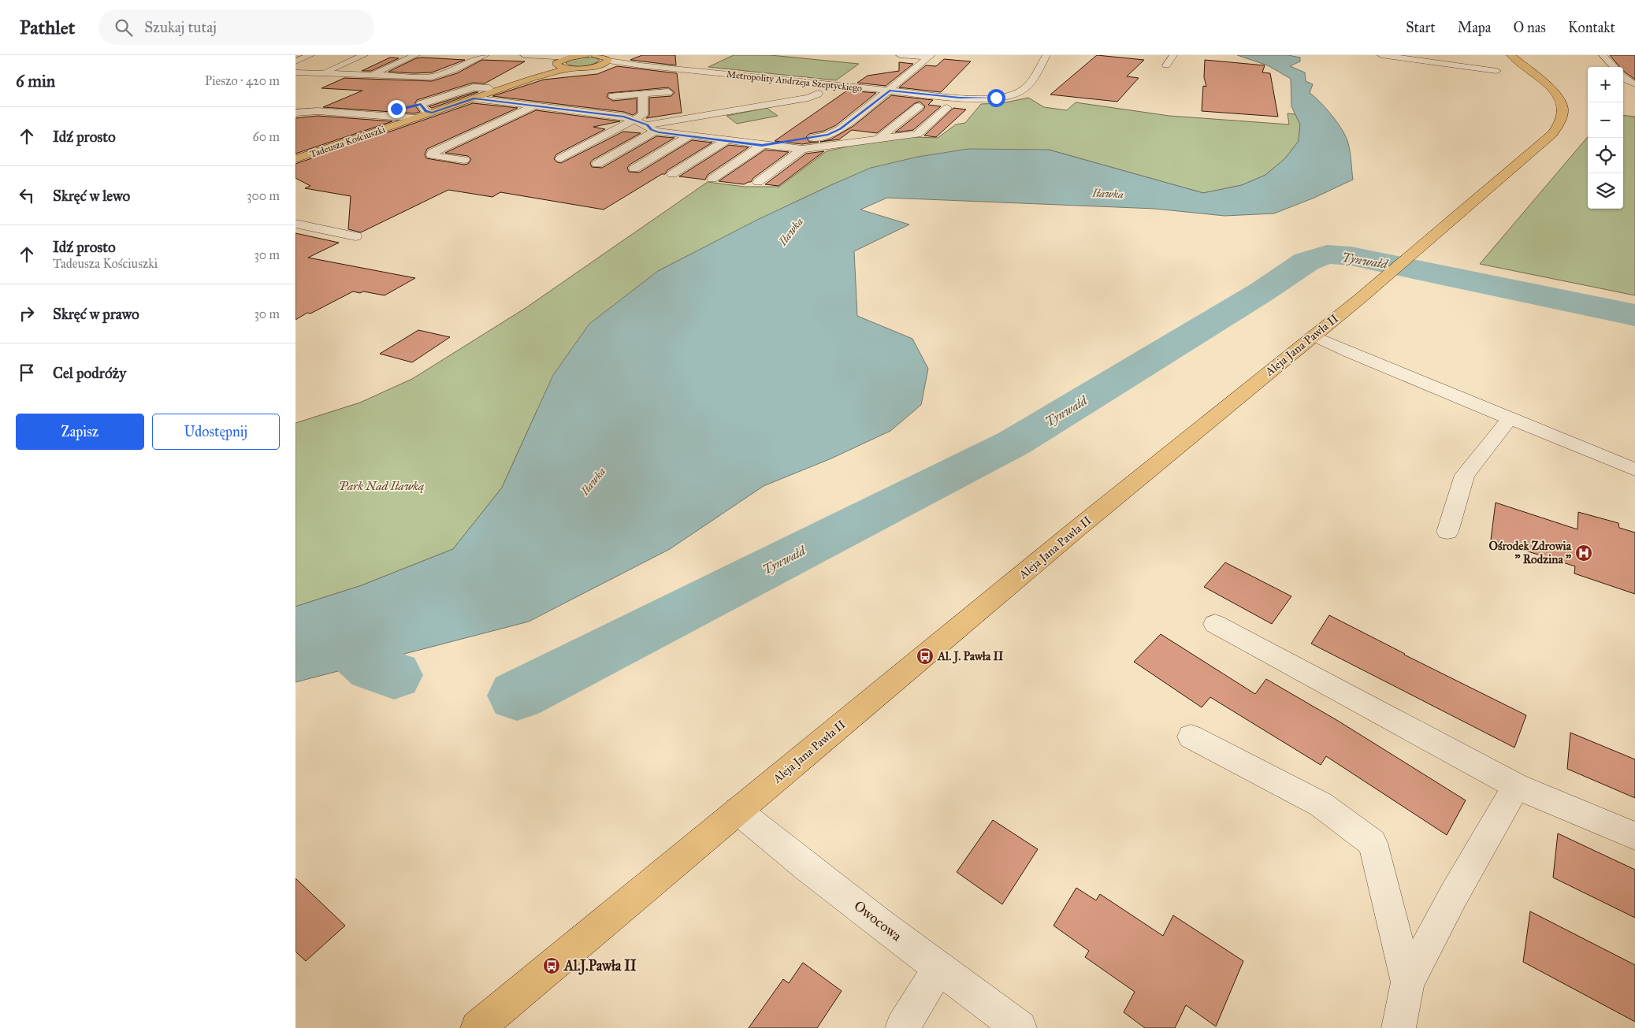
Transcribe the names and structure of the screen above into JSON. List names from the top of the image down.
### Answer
{
  "streets": {
    "main road": ["Tadeusza Kościuszki", "Aleja Jana Pawła II"],
    "street": ["Metropolity Andrzeja Szeptyckiego", "Owocowa"]
  },
  "crossings": [
    ["Aleja Jana Pawła II", "Owocowa"]
  ],
  "water": ["Iławka", "Tynwałd"],
  "parks": ["Park Nad Iławką"],
  "places": {
    "hospital": ["Ośrodek Zdrowia \" Rodzina \""],
    "bus stop": ["Al. J. Pawła II", "Al.J.Pawła II"]
  },
  "page": {
    "header": "Pathlet",
    "search": "Szukaj tutaj",
    "nav": [
      "Start",
      "Mapa",
      "O nas",
      "Kontakt"
    ],
    "heading": ["6 min", "Pieszo · 420 m"],
    "map_buttons": ["+", "−"],
    "list": [
      ["Idź prosto", "60 m"],
      ["Skręć w lewo", "300 m"],
      ["Idź prosto", "Tadeusza Kościuszki", "30 m"],
      ["Skręć w prawo", "30 m"],
      "Cel podróży"
    ],
    "buttons": ["Zapisz", "Udostępnij"]
  }
}
